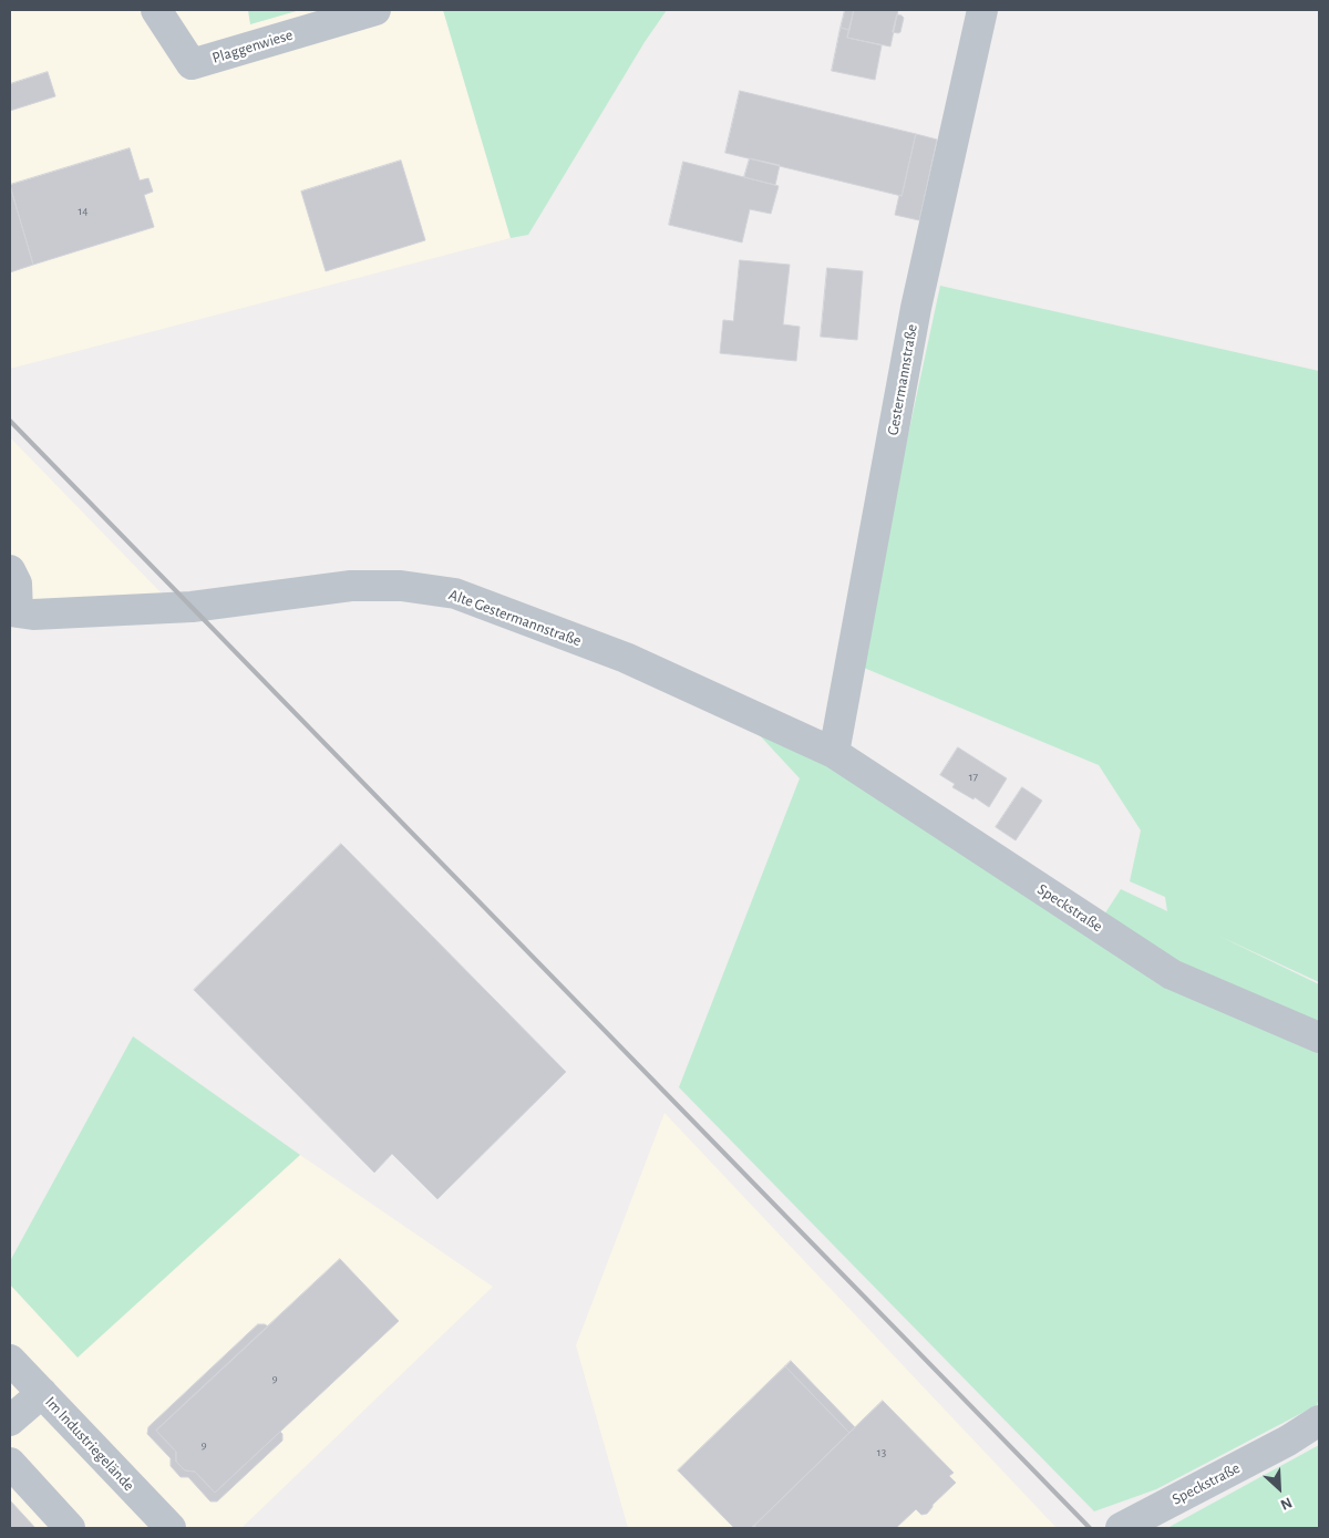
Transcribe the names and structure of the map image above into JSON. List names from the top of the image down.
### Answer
{
  "streets": {
    "street": [
      "Plaggenwiese",
      "Gestermannstraße",
      "Alte Gestermannstraße",
      "Speckstraße",
      "Im Industriegelände"
    ]
  },
  "crossings": [
    ["Gestermannstraße", "Alte Gestermannstraße"],
    ["Gestermannstraße", "Speckstraße"],
    ["Alte Gestermannstraße", "Speckstraße"]
  ],
  "house_numbers": [
    "14",
    "17",
    "9",
    "9",
    "13"
  ],
  "north": "bottom right"
}
